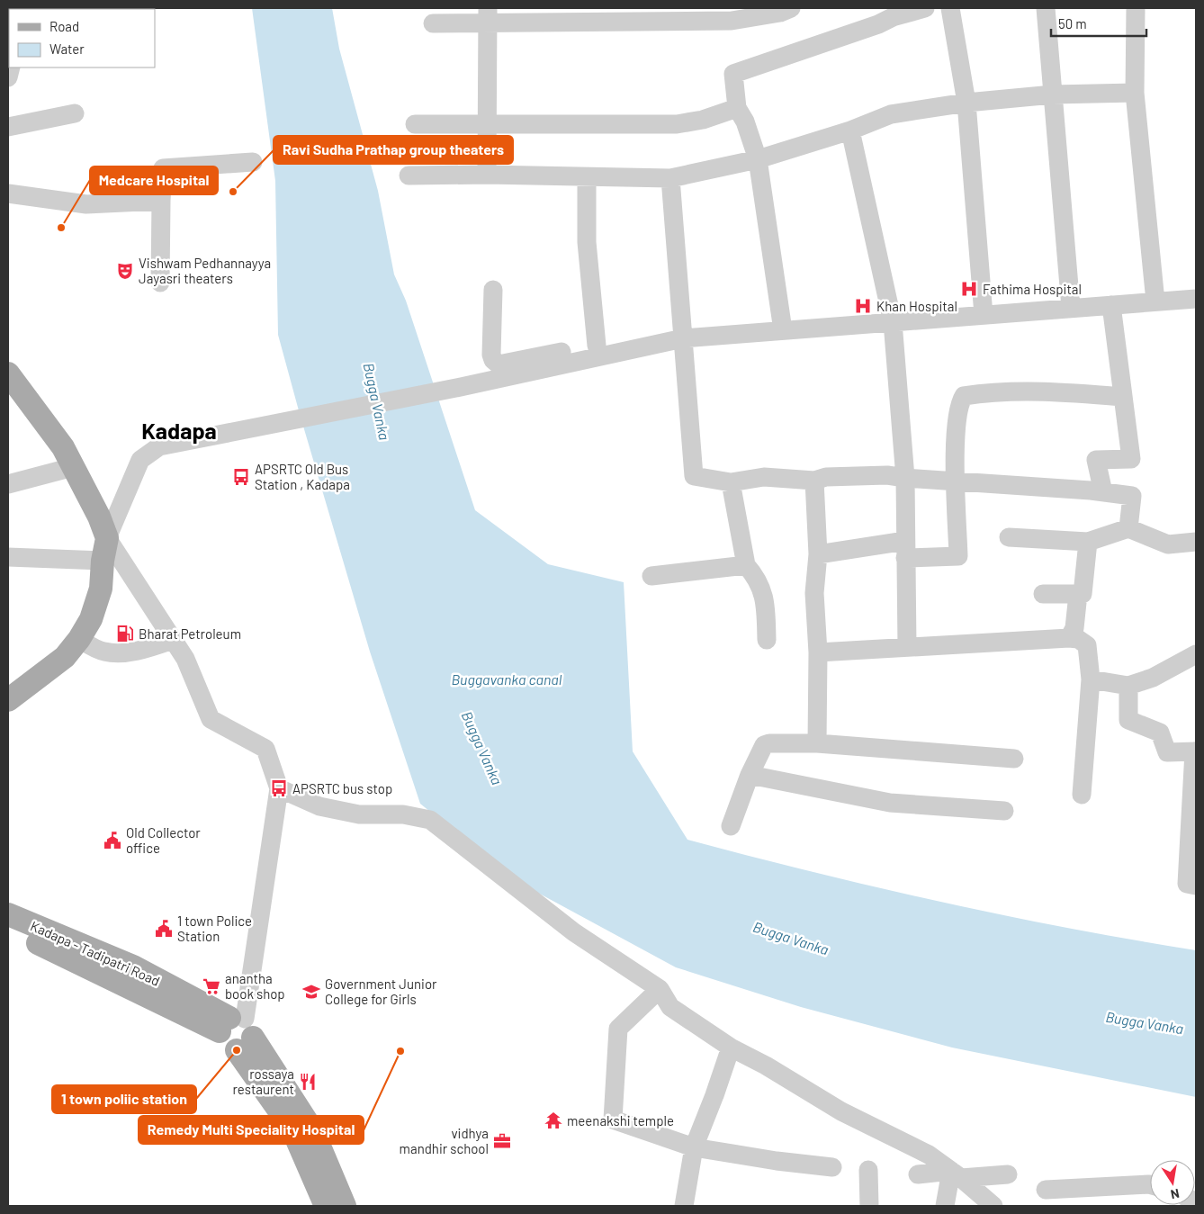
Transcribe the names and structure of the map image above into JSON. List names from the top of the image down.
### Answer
{
  "streets": {
    "main road": ["Kadapa - Tadipatri Road"]
  },
  "districts": ["Kadapa"],
  "water": ["Bugga Vanka", "Buggavanka canal"],
  "places": {
    "other": [
      "Ravi Sudha Prathap group theaters",
      "Medcare Hospital",
      "1 town poliic station",
      "Remedy Multi Speciality Hospital"
    ],
    "theatre": ["Vishwam Pedhannayya Jayasri theaters"],
    "hospital": ["Fathima Hospital", "Khan Hospital"],
    "bus stop": ["APSRTC Old Bus Station , Kadapa", "APSRTC bus stop"],
    "fuel station": ["Bharat Petroleum"],
    "public building": ["Old Collector office", "1 town Police Station"],
    "supermarket": ["anantha book shop"],
    "school or university": ["Government Junior College for Girls"],
    "restaurant": ["rossaya restaurent"],
    "temple": ["meenakshi temple"],
    "office": ["vidhya mandhir school"]
  },
  "legend": ["Road", "Water"],
  "scale_bar": "50 m",
  "north": "bottom"
}
